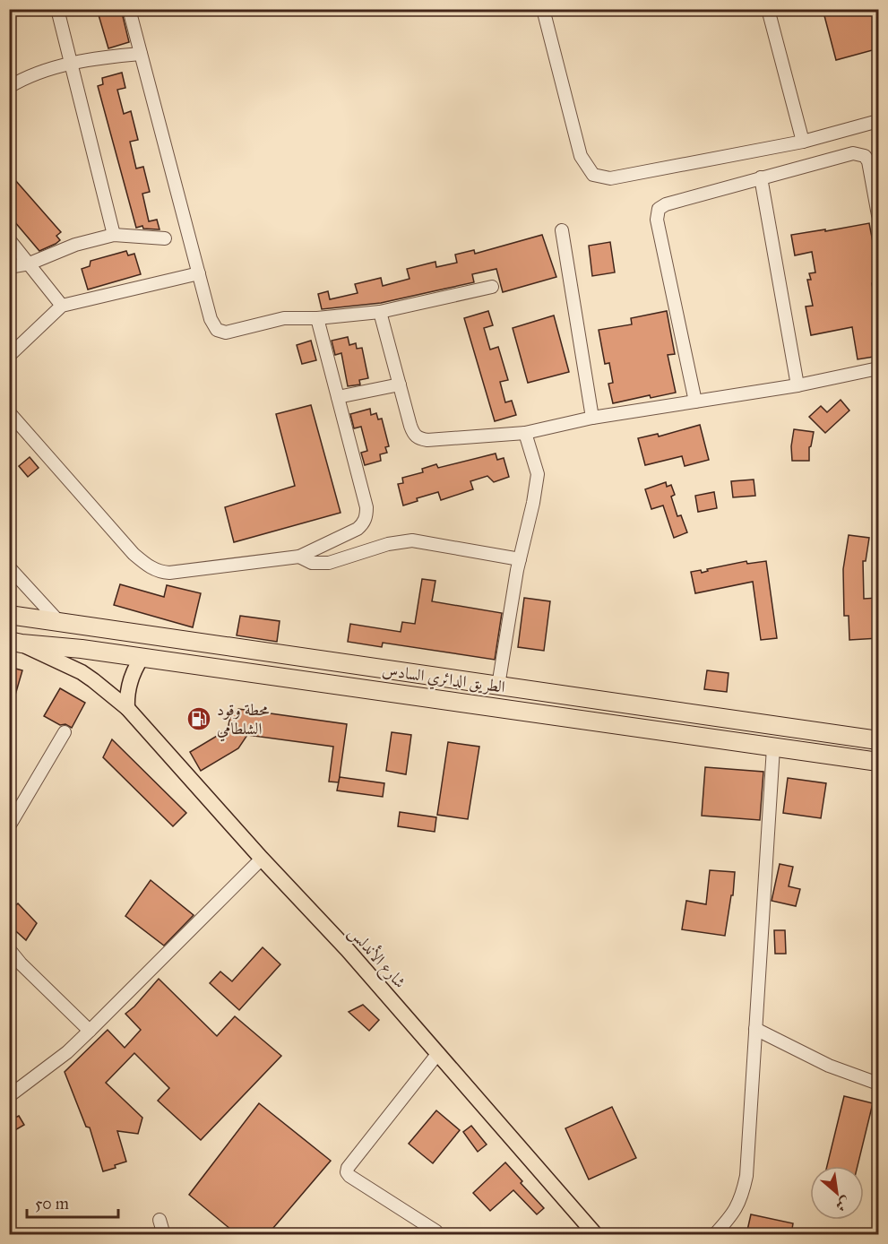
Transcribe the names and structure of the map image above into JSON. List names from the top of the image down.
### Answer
{
  "streets": {
    "highway": ["الطريق الدائري السادس"],
    "main road": ["شارع الأندلس"]
  },
  "crossings": [
    ["الطريق الدائري السادس", "شارع الأندلس"]
  ],
  "places": {
    "fuel station": ["محطة وقود الشلطامي"]
  },
  "scale_bar": "50 m",
  "north": "bottom right"
}
